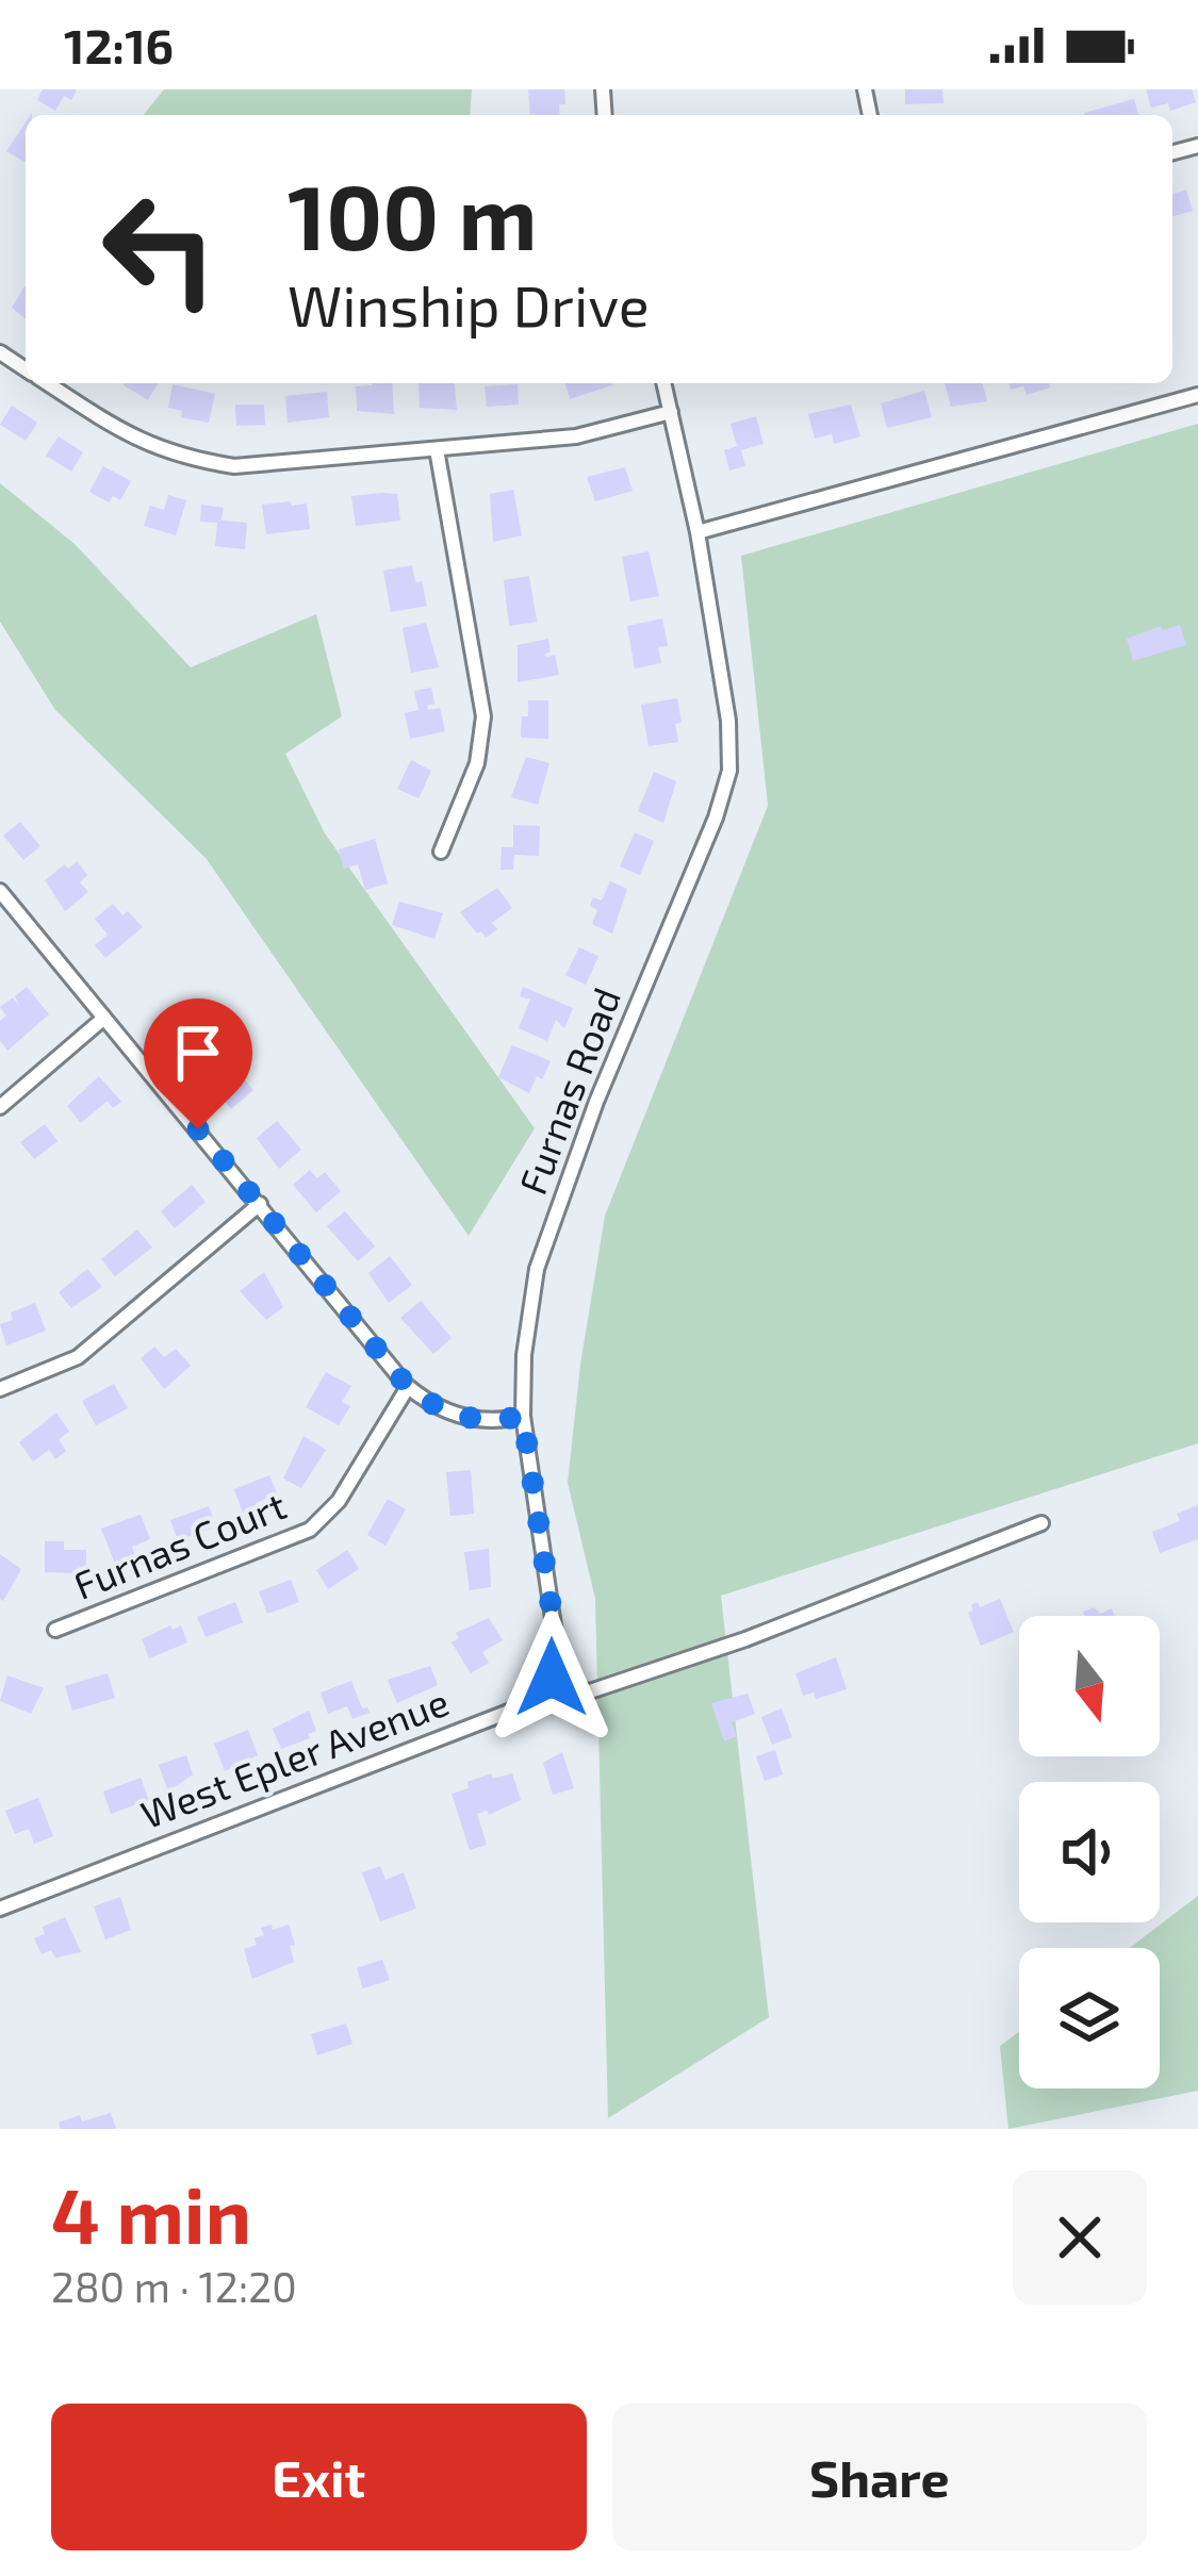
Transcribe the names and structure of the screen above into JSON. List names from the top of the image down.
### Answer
{
  "streets": {
    "street": ["Furnas Road", "Furnas Court", "West Epler Avenue"]
  },
  "crossings": [
    ["Furnas Road", "West Epler Avenue"]
  ],
  "north": "bottom",
  "page": {
    "status": "12:16",
    "turn": ["100 m", "Winship Drive"],
    "heading": ["4 min", "280 m · 12:20"],
    "buttons": ["Exit", "Share"]
  }
}
